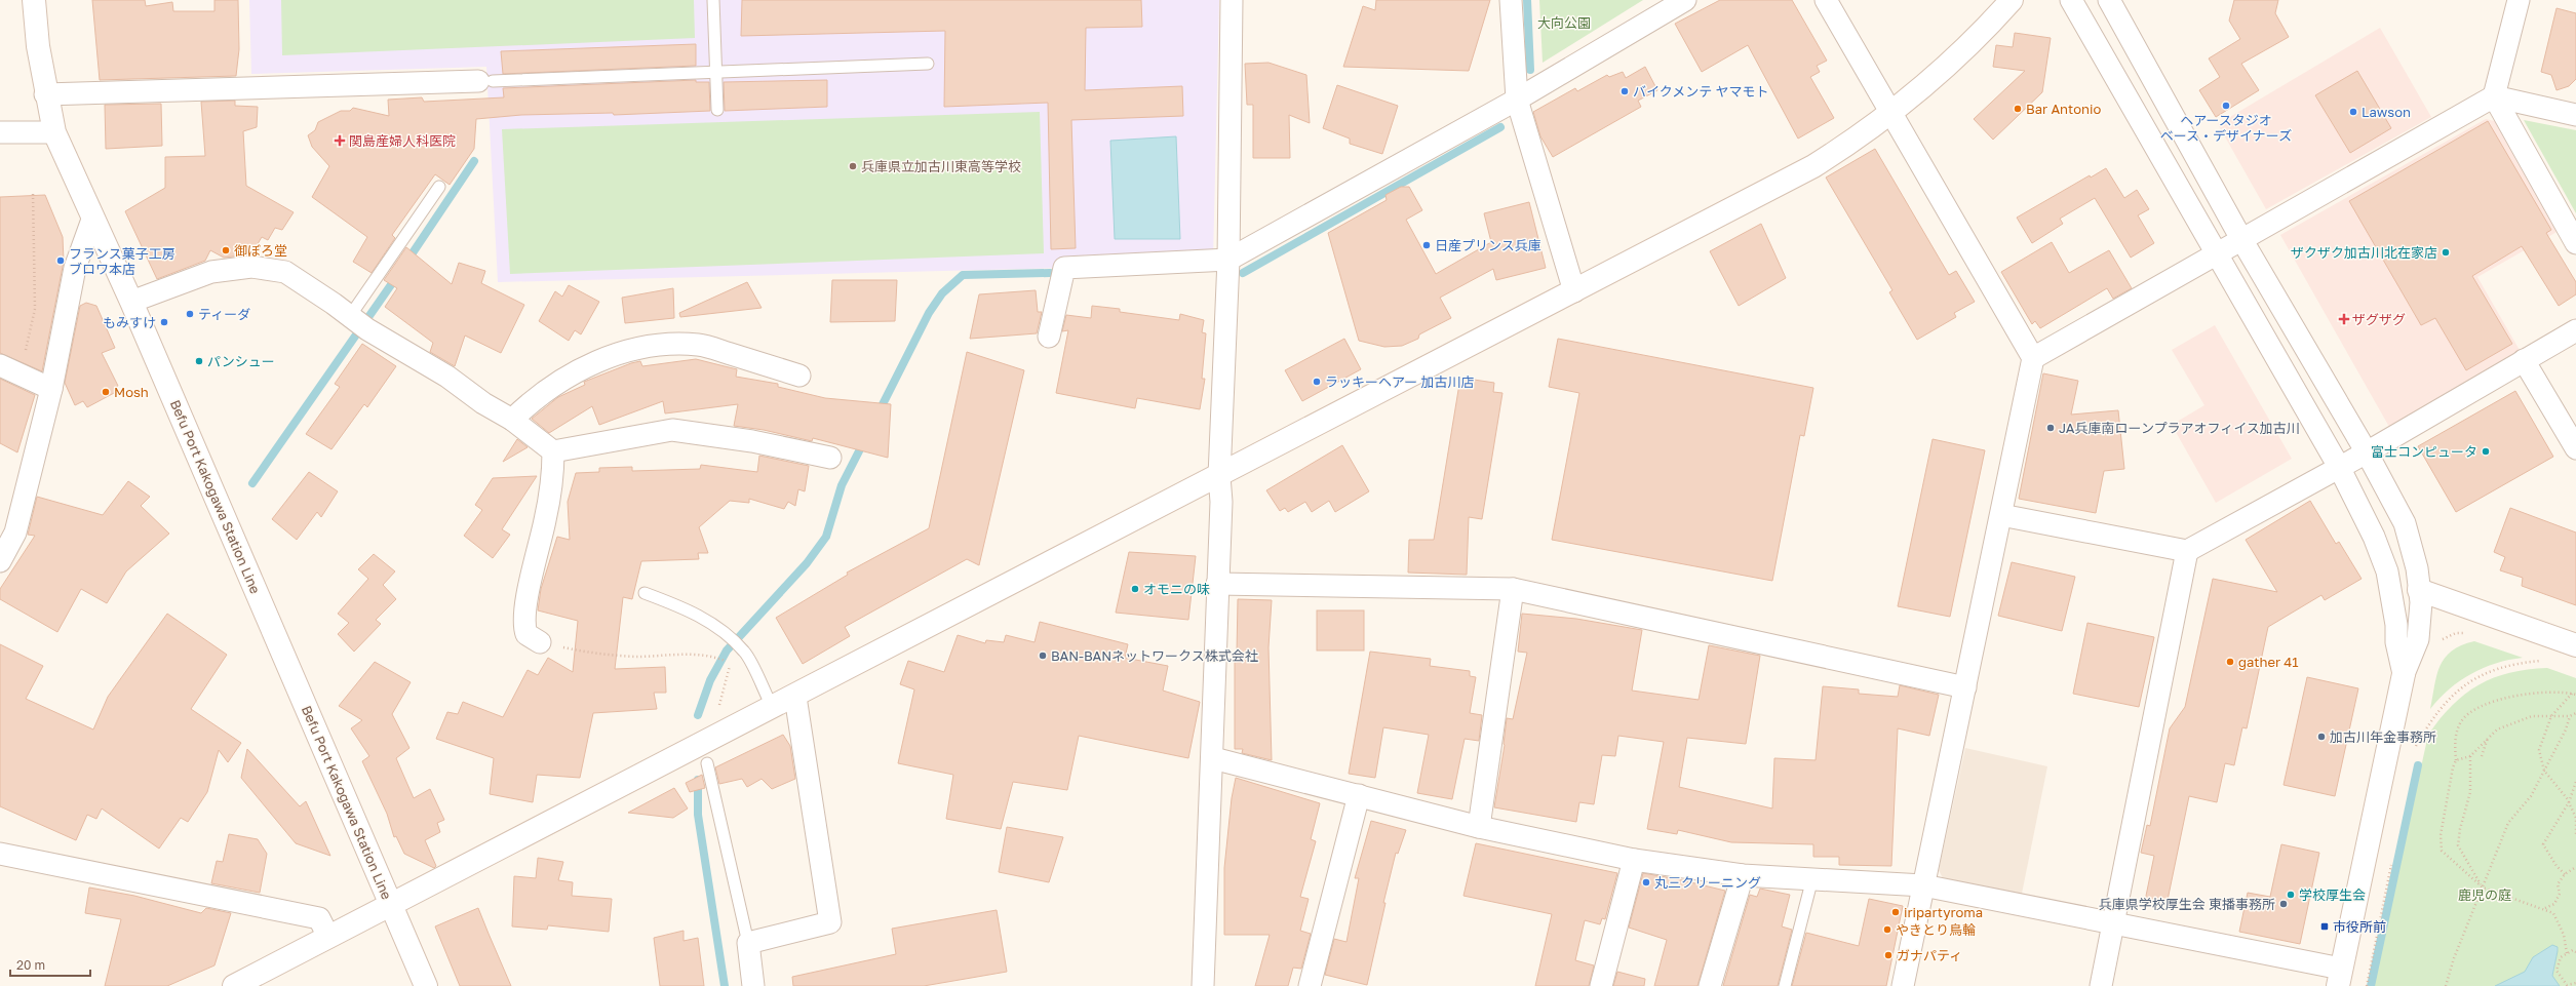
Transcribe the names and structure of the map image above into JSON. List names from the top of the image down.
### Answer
{
  "streets": {
    "street": ["Befu Port Kakogawa Station Line"]
  },
  "parks": ["大向公園", "鹿児の庭"],
  "places": {
    "other": [
      "バイクメンテ ヤマモト",
      "ヘアースタジオ ベース・デザイナーズ",
      "Bar Antonio",
      "Lawson",
      "兵庫県立加古川東高等学校",
      "日産プリンス兵庫",
      "御ぼろ堂",
      "ザクザク加古川北在家店",
      "フランス菓子工房 ブロワ本店",
      "ティーダ",
      "もみすけ",
      "パンシュー",
      "ラッキーヘアー 加古川店",
      "Mosh",
      "JA兵庫南ローンプラアオフィイス加古川",
      "富士コンピュータ",
      "オモニの味",
      "BAN-BANネットワークス株式会社",
      "gather 41",
      "加古川年金事務所",
      "丸三クリーニング",
      "学校厚生会",
      "兵庫県学校厚生会 東播事務所",
      "iripartyroma",
      "やきとり鳥輪",
      "ガナパティ"
    ],
    "health": ["関島産婦人科医院", "ザグザグ"],
    "transit": ["市役所前"]
  },
  "scale_bar": "20 m"
}
